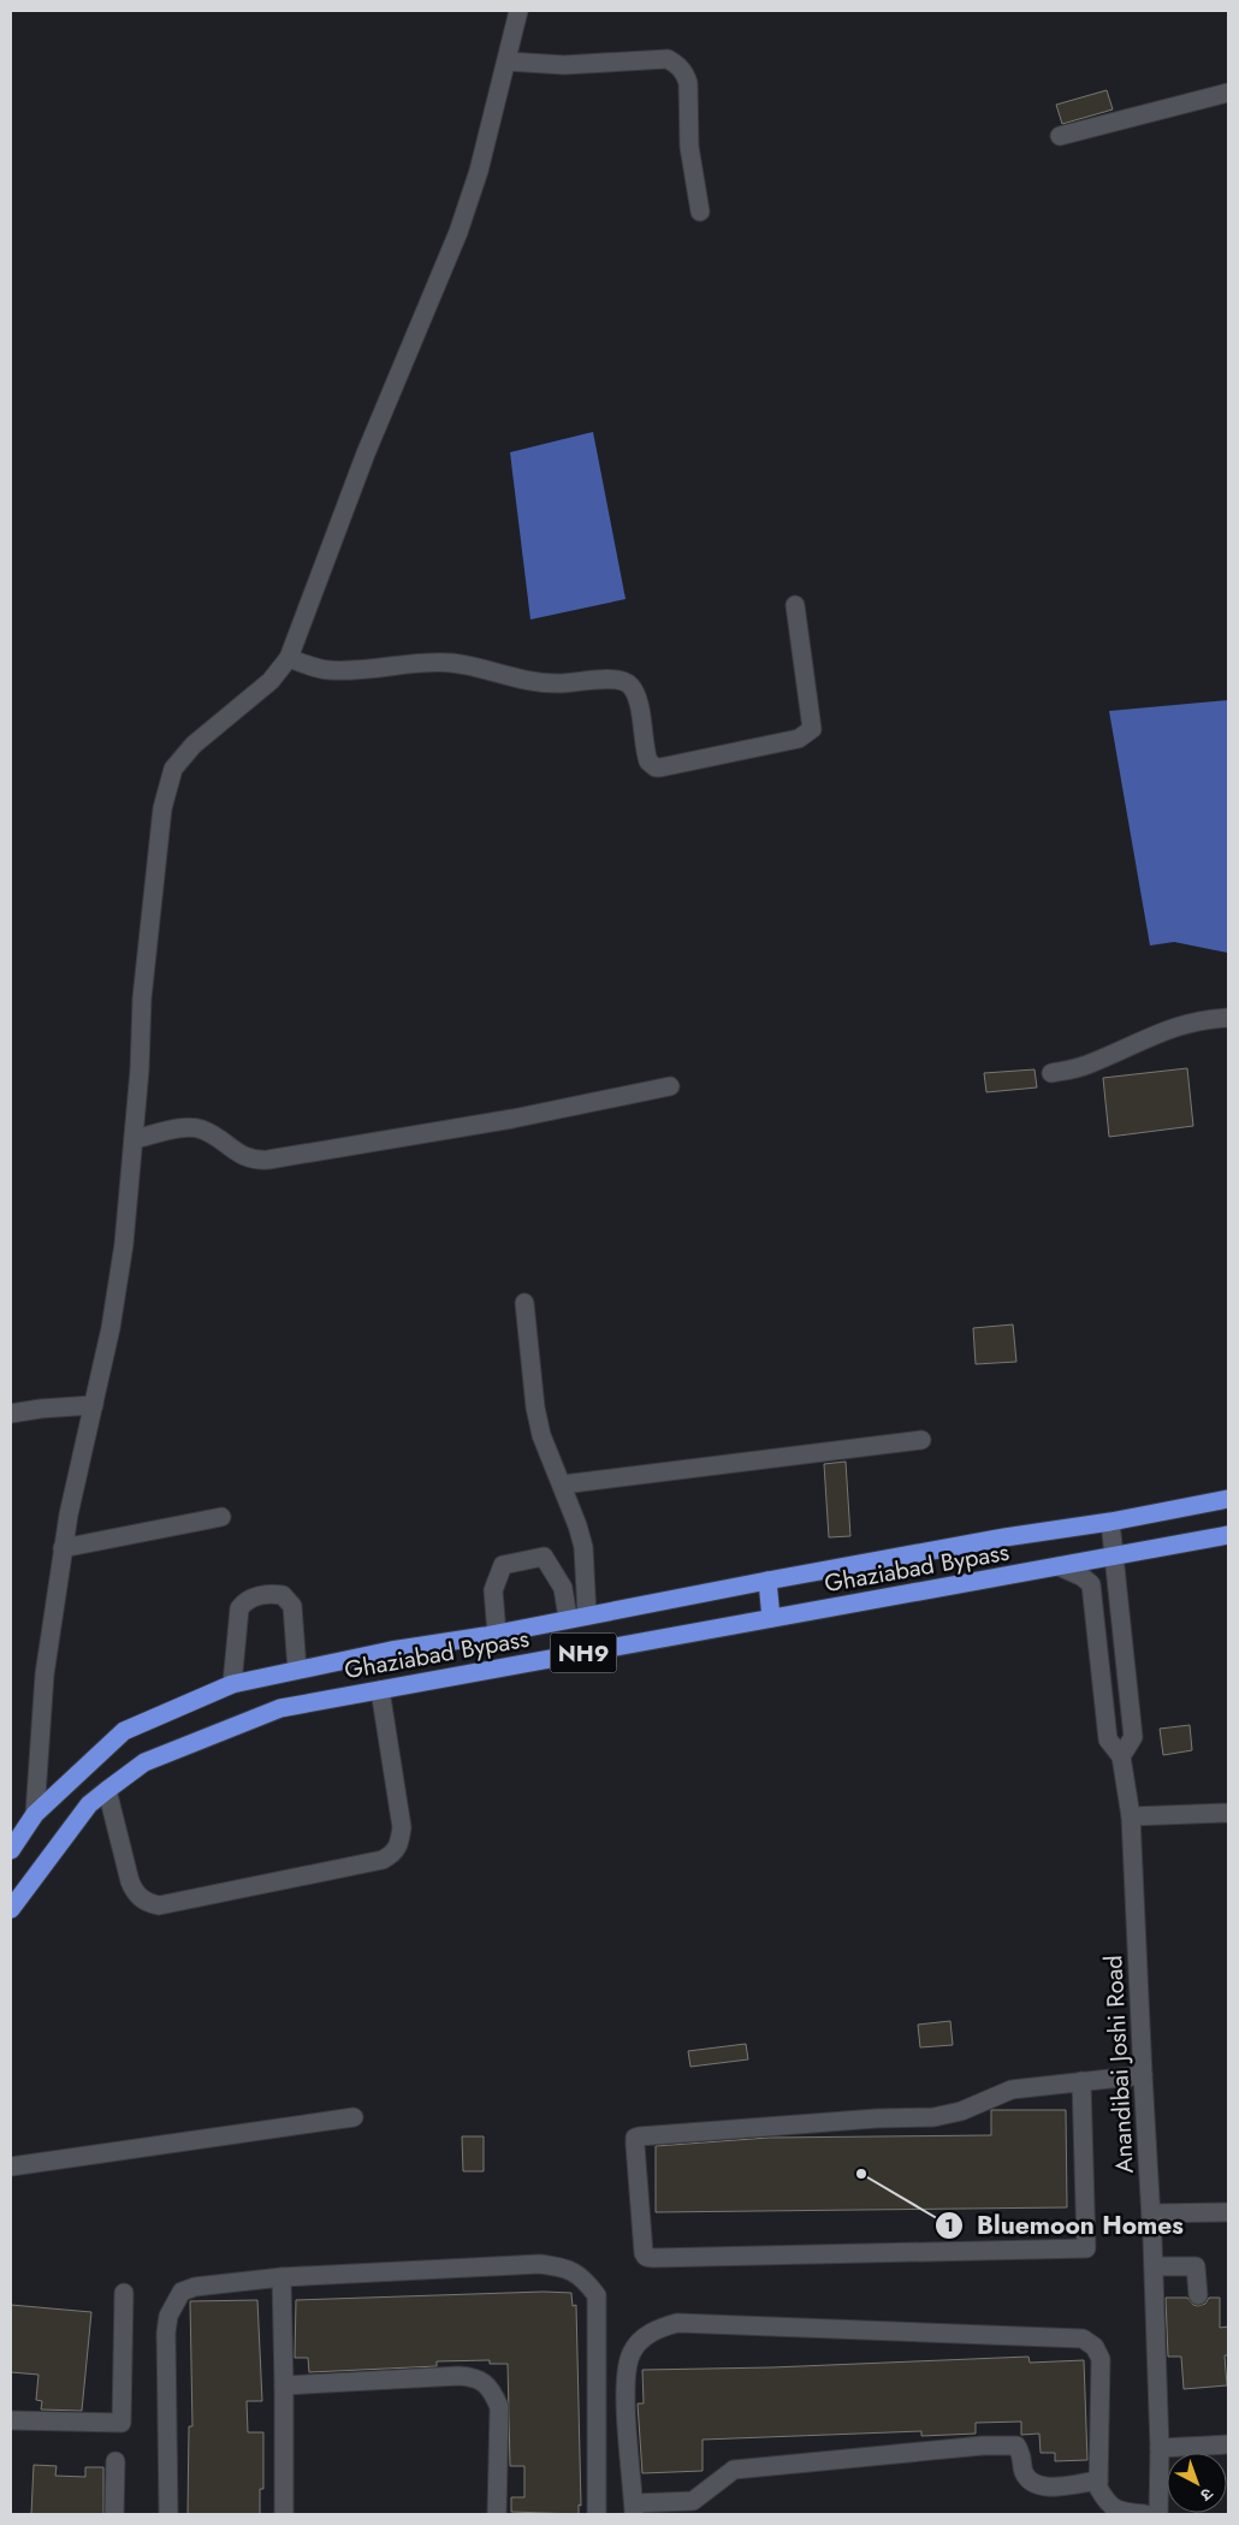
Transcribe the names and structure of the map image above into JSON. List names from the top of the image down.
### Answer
{
  "streets": {
    "highway": ["Ghaziabad Bypass", "NH9"],
    "street": ["Anandibai Joshi Road"]
  },
  "crossings": [
    ["Ghaziabad Bypass", "Anandibai Joshi Road"]
  ],
  "places": ["Bluemoon Homes"],
  "north": "bottom right"
}
